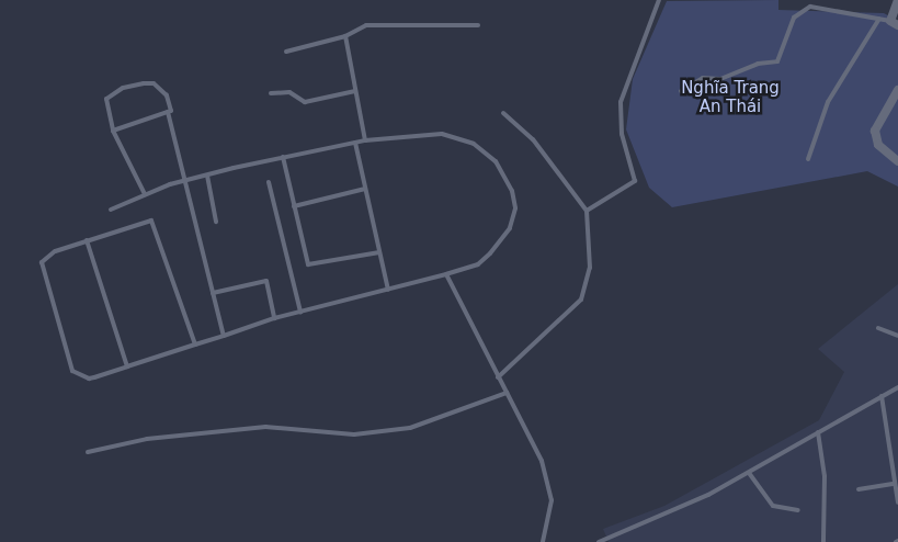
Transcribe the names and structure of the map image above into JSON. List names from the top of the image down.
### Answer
{
  "parks": ["Nghĩa Trang An Thái"]
}
